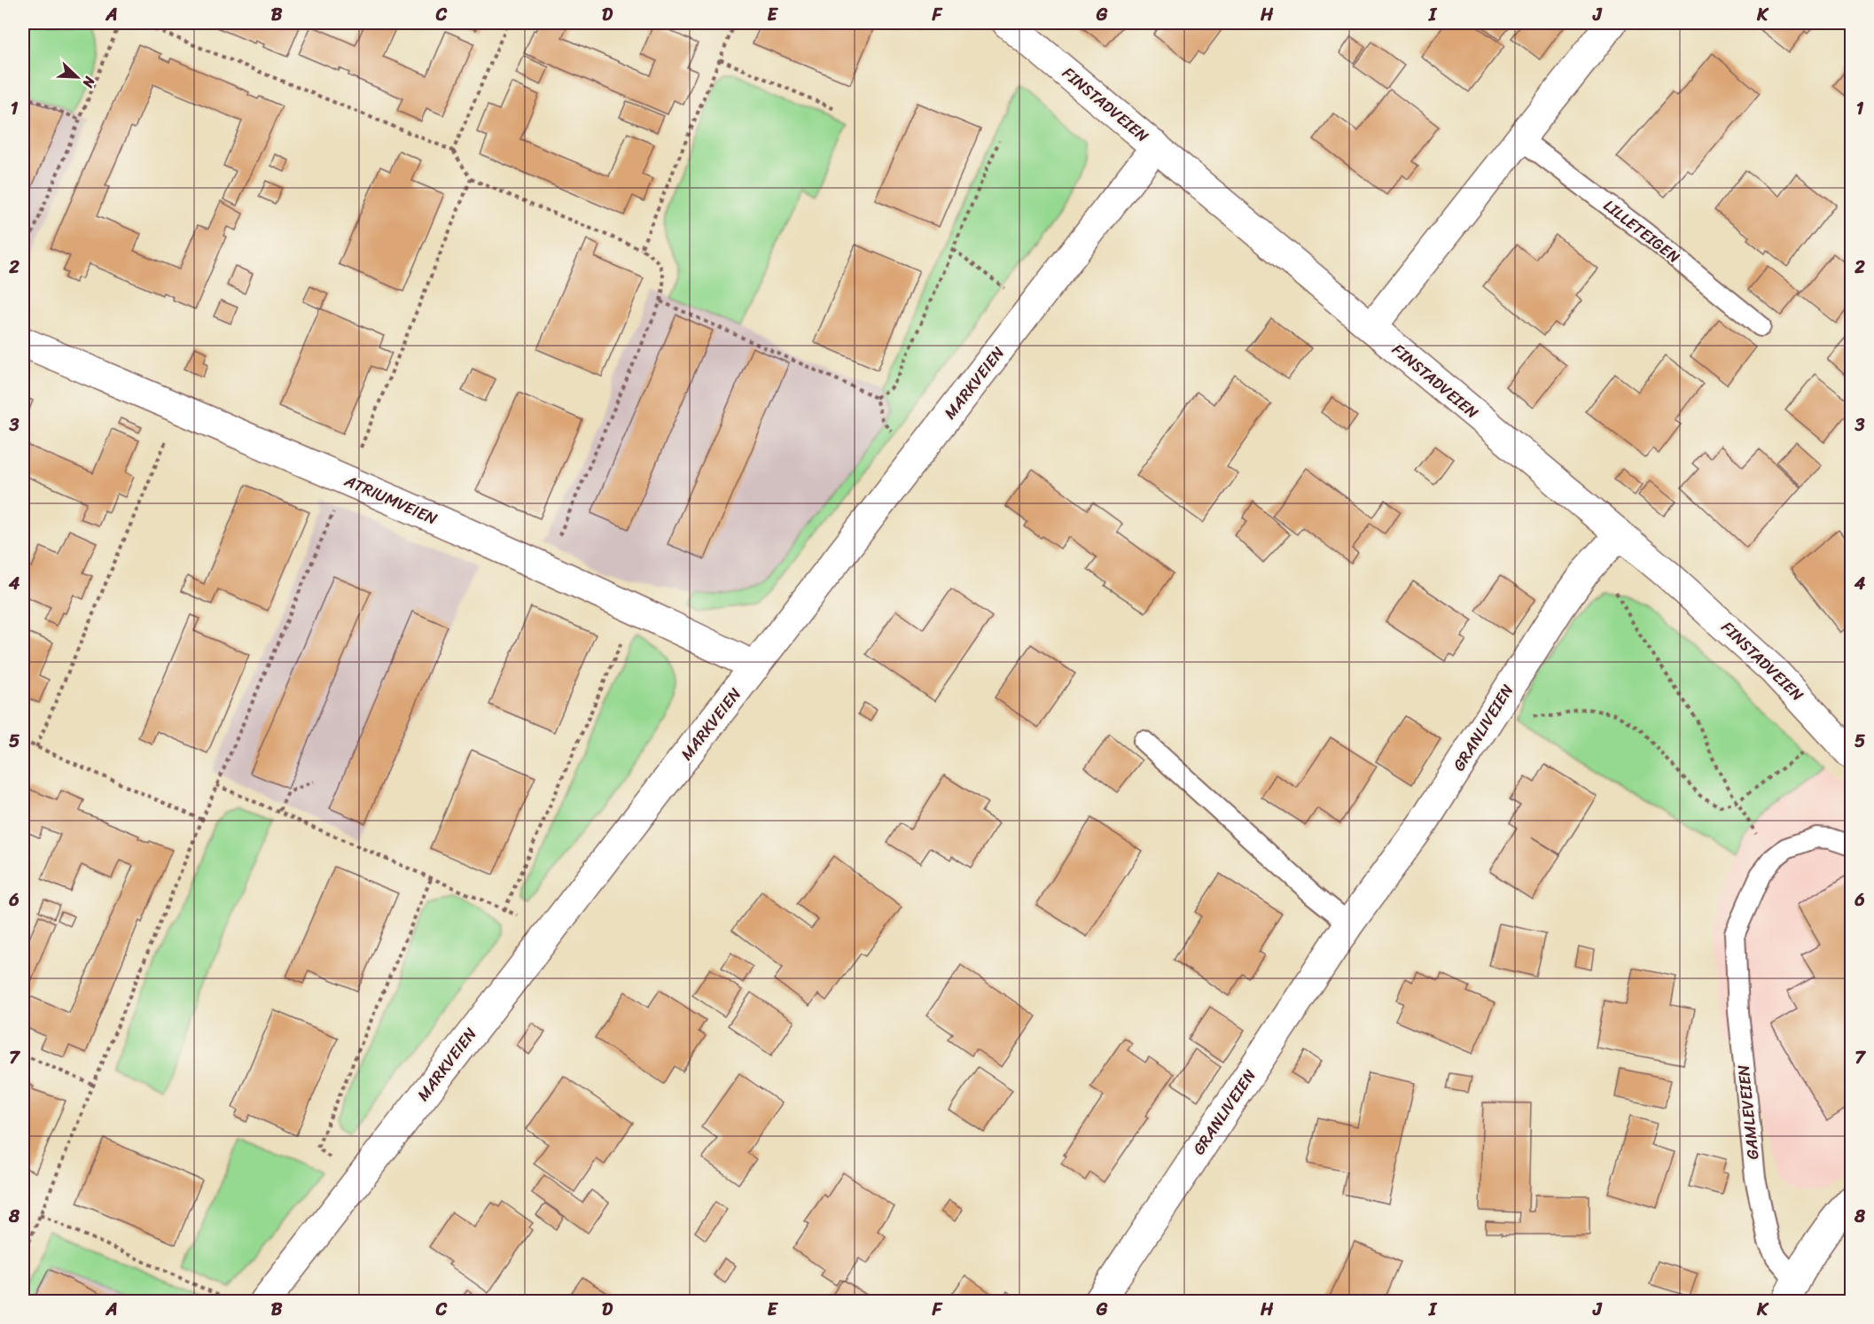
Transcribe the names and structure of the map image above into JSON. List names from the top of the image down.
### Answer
{
  "streets": {
    "street": [
      "FINSTADVEIEN",
      "MARKVEIEN",
      "ATRIUMVEIEN",
      "GRANLIVEIEN",
      "GAMLEVEIEN"
    ],
    "lane": ["LILLETEIGEN"]
  },
  "crossings": [
    ["FINSTADVEIEN", "MARKVEIEN"],
    ["FINSTADVEIEN", "GRANLIVEIEN"],
    ["MARKVEIEN", "ATRIUMVEIEN"]
  ],
  "north": "bottom right",
  "grid": {
    "columns": [
      "A",
      "B",
      "C",
      "D",
      "E",
      "F",
      "G",
      "H",
      "I",
      "J",
      "K"
    ],
    "rows": [
      "1",
      "2",
      "3",
      "4",
      "5",
      "6",
      "7",
      "8"
    ]
  }
}
